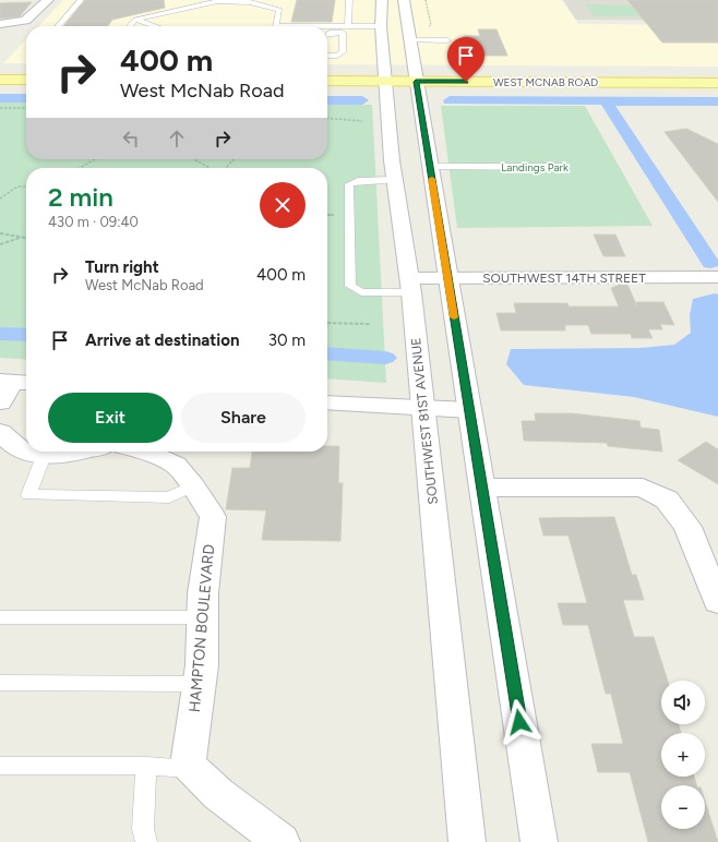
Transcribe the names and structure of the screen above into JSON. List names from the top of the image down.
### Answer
{
  "streets": {
    "main road": ["WEST MCNAB ROAD"],
    "street": ["SOUTHWEST 14TH STREET", "SOUTHWEST 81ST AVENUE", "HAMPTON BOULEVARD"]
  },
  "crossings": [
    ["WEST MCNAB ROAD", "SOUTHWEST 81ST AVENUE"],
    ["SOUTHWEST 14TH STREET", "SOUTHWEST 81ST AVENUE"]
  ],
  "parks": ["Landings Park"],
  "page": {
    "turn": ["400 m", "West McNab Road"],
    "heading": ["2 min", "430 m · 09:40"],
    "list": [
      {
        "name": "Turn right",
        "note": "West McNab Road",
        "value": "400 m"
      },
      {
        "name": "Arrive at destination",
        "value": "30 m"
      }
    ],
    "buttons": ["Exit", "Share"],
    "map_buttons": ["+", "−"]
  }
}
